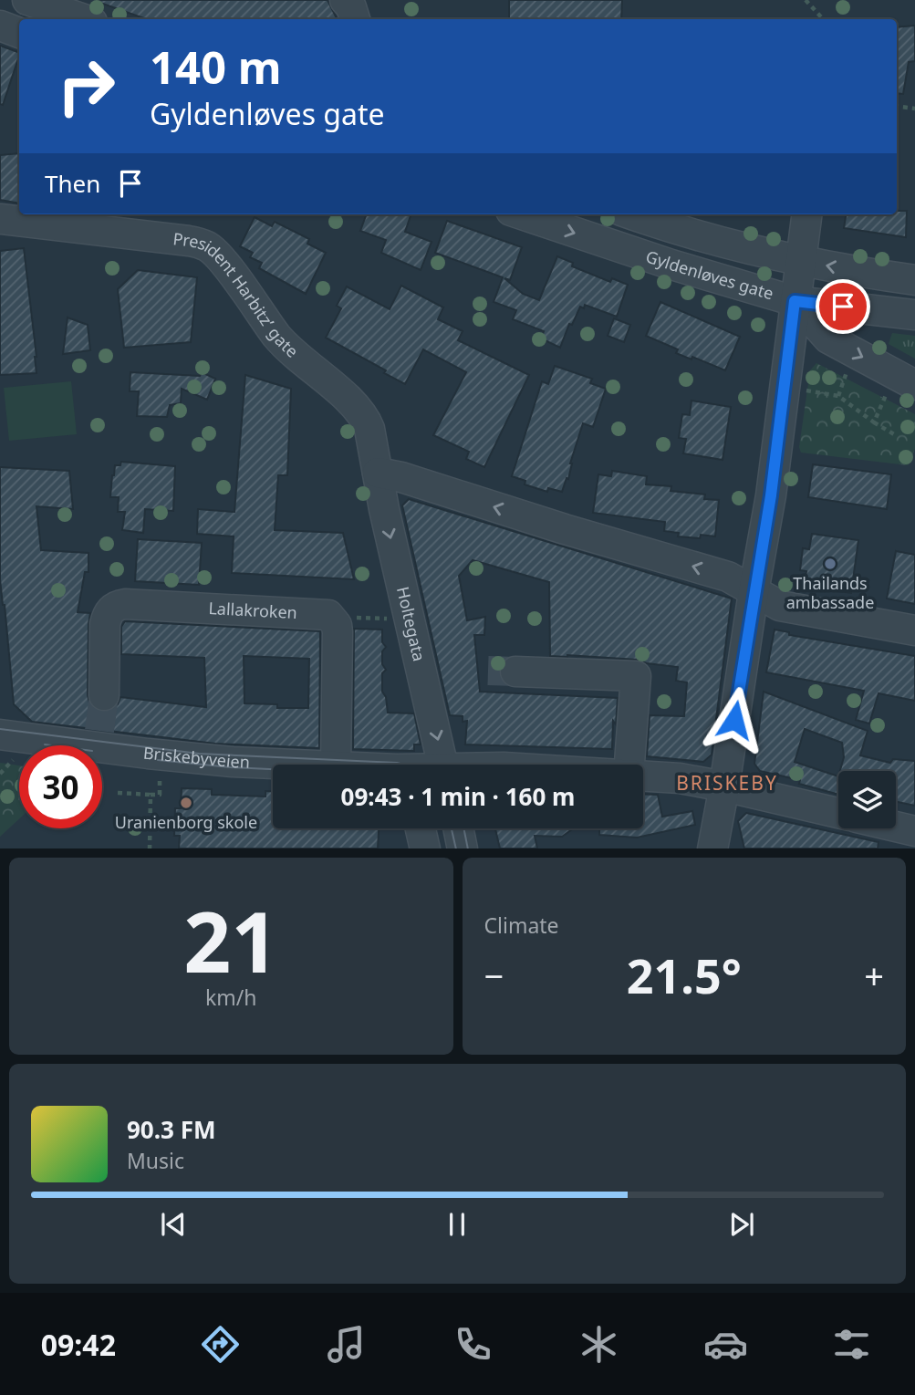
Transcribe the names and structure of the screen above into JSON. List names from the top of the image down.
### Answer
{
  "streets": {
    "street": [
      "Gyldenløves gate",
      "President Harbitz’ gate",
      "Lallakroken",
      "Holtegata",
      "Briskebyveien"
    ]
  },
  "crossings": [
    ["President Harbitz’ gate", "Holtegata"]
  ],
  "one_way": ["Holtegata"],
  "districts": ["BRISKEBY"],
  "places": ["Thailands ambassade", "Uranienborg skole"],
  "page": {
    "turn": ["140 m", "Gyldenløves gate"],
    "then": "Then",
    "limit": "30",
    "trip": "09:43 · 1 min · 160 m",
    "tile": [
      ["21", "km/h"],
      "Climate"
    ],
    "heat": ["−", "21.5°", "+"],
    "song": ["90.3 FM", "Music"],
    "tabs": "09:42"
  }
}
